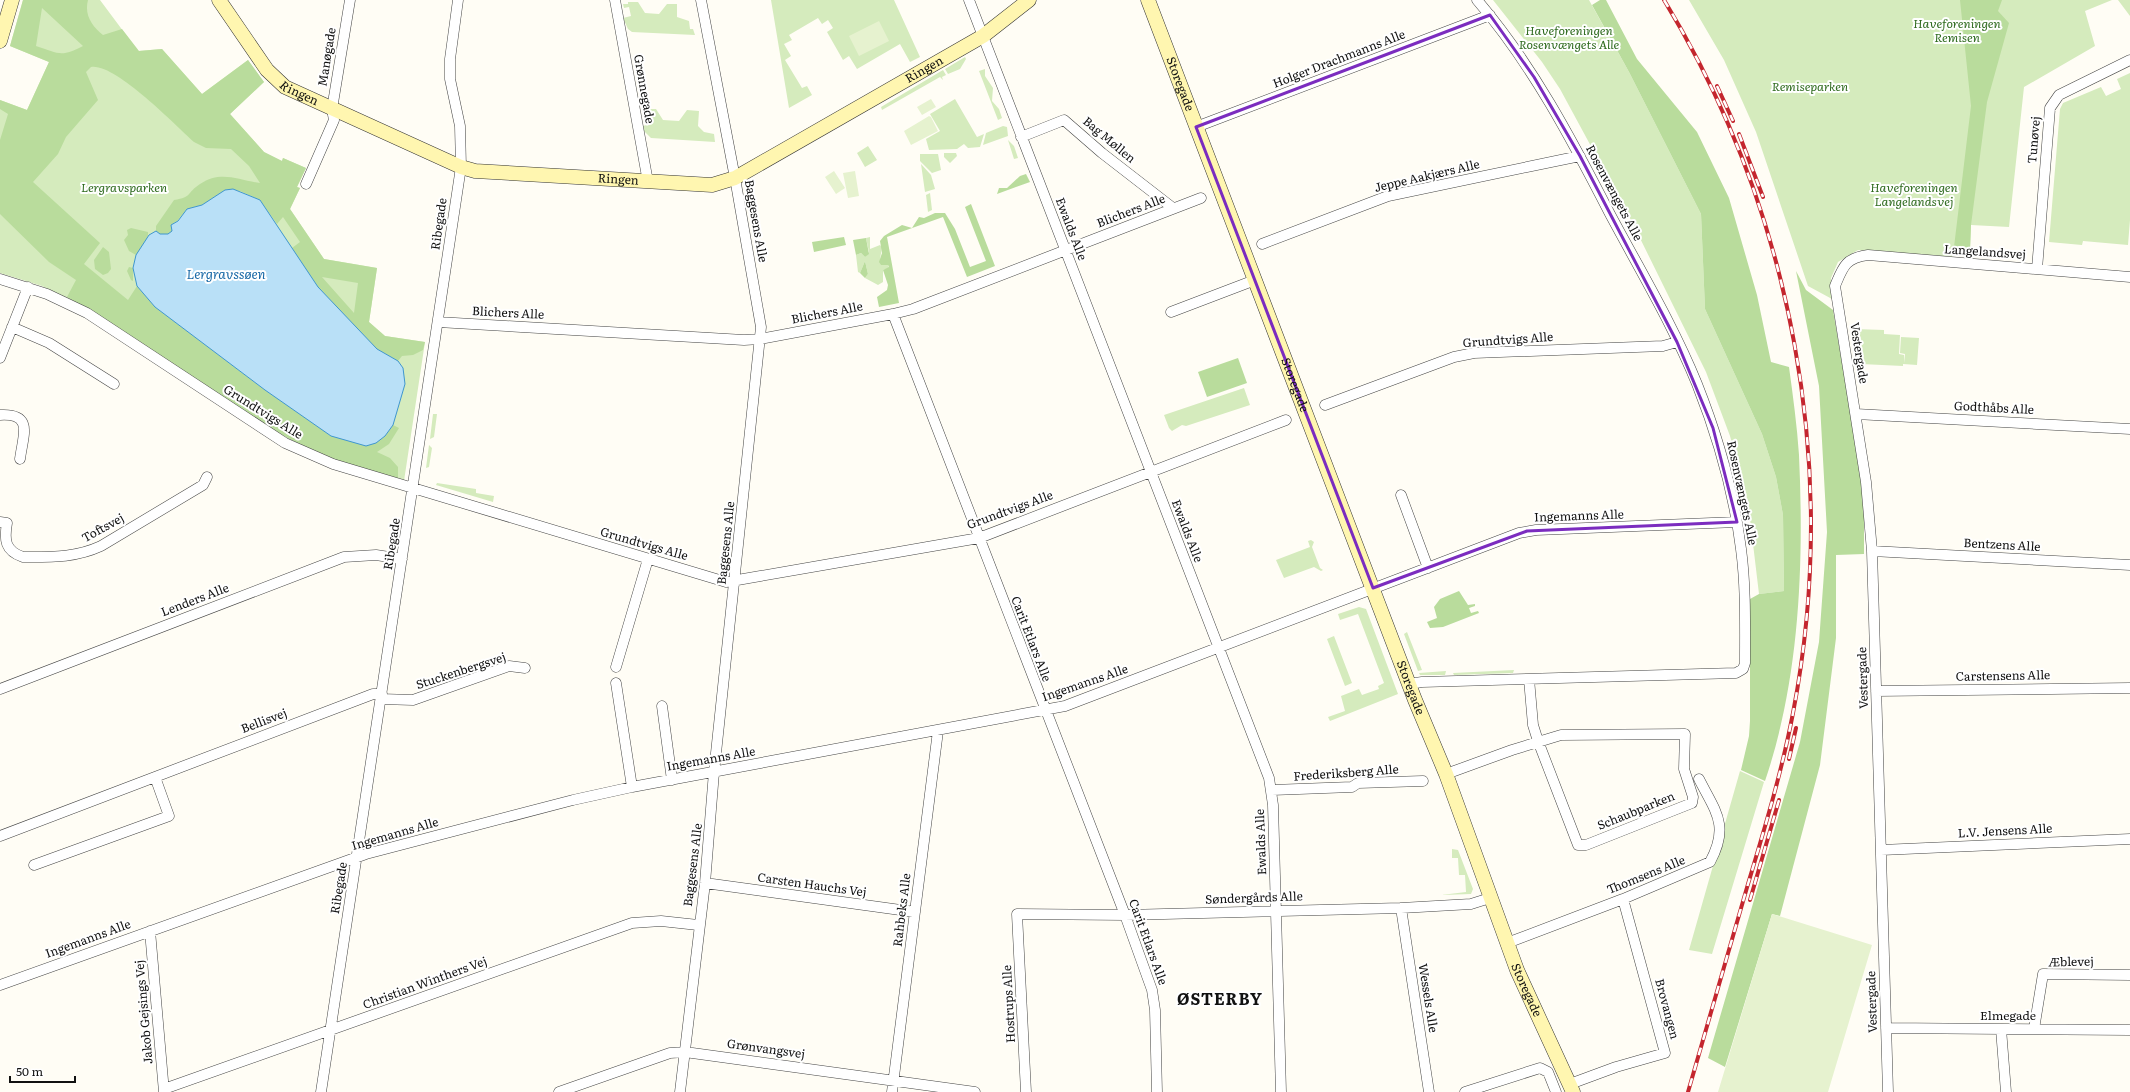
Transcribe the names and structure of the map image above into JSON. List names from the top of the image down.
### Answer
{
  "streets": {
    "street": [
      "Manøgade",
      "Holger Drachmanns Alle",
      "Ringen",
      "Storegade",
      "Grønnegade",
      "Bag Møllen",
      "Tunøvej",
      "Jeppe Aakjærs Alle",
      "Rosenvængets Alle",
      "Blichers Alle",
      "Baggesens Alle",
      "Ribegade",
      "Ewalds Alle",
      "Langelandsvej",
      "Grundtvigs Alle",
      "Vestergade",
      "Godthåbs Alle",
      "Ingemanns Alle",
      "Toftsvej",
      "Bentzens Alle",
      "Lenders Alle",
      "Carit Etlars Alle",
      "Stuckenbergsvej",
      "Carstensens Alle",
      "Bellisvej",
      "Frederiksberg Alle",
      "Schaubparken",
      "L.V. Jensens Alle",
      "Thomsens Alle",
      "Carsten Hauchs Vej",
      "Søndergårds Alle",
      "Rahbeks Alle",
      "Æblevej",
      "Christian Winthers Vej",
      "Wessels Alle",
      "Hostrups Alle",
      "Brovangen",
      "Jakob Gejsings Vej",
      "Elmegade",
      "Grønvangsvej"
    ]
  },
  "crossings": [
    ["Manøgade", "Ringen"],
    ["Holger Drachmanns Alle", "Storegade"],
    ["Holger Drachmanns Alle", "Rosenvængets Alle"],
    ["Ringen", "Grønnegade"],
    ["Ringen", "Baggesens Alle"],
    ["Ringen", "Ribegade"],
    ["Ringen", "Ewalds Alle"],
    ["Storegade", "Rosenvængets Alle"],
    ["Storegade", "Ingemanns Alle"],
    ["Storegade", "Schaubparken"],
    ["Storegade", "Thomsens Alle"],
    ["Storegade", "Søndergårds Alle"],
    ["Storegade", "Brovangen"],
    ["Bag Møllen", "Blichers Alle"],
    ["Bag Møllen", "Ewalds Alle"],
    ["Tunøvej", "Langelandsvej"],
    ["Jeppe Aakjærs Alle", "Rosenvængets Alle"],
    ["Rosenvængets Alle", "Grundtvigs Alle"],
    ["Rosenvængets Alle", "Ingemanns Alle"],
    ["Rosenvængets Alle", "Schaubparken"],
    ["Blichers Alle", "Baggesens Alle"],
    ["Blichers Alle", "Ribegade"],
    ["Blichers Alle", "Ewalds Alle"],
    ["Blichers Alle", "Carit Etlars Alle"],
    ["Baggesens Alle", "Grundtvigs Alle"],
    ["Baggesens Alle", "Ingemanns Alle"],
    ["Baggesens Alle", "Carsten Hauchs Vej"],
    ["Baggesens Alle", "Christian Winthers Vej"],
    ["Baggesens Alle", "Grønvangsvej"],
    ["Ribegade", "Grundtvigs Alle"],
    ["Ribegade", "Ingemanns Alle"],
    ["Ribegade", "Lenders Alle"],
    ["Ribegade", "Stuckenbergsvej"],
    ["Ribegade", "Bellisvej"],
    ["Ribegade", "Christian Winthers Vej"],
    ["Ewalds Alle", "Grundtvigs Alle"],
    ["Ewalds Alle", "Ingemanns Alle"],
    ["Ewalds Alle", "Frederiksberg Alle"],
    ["Ewalds Alle", "Søndergårds Alle"],
    ["Langelandsvej", "Vestergade"],
    ["Grundtvigs Alle", "Carit Etlars Alle"],
    ["Vestergade", "Godthåbs Alle"],
    ["Vestergade", "Bentzens Alle"],
    ["Vestergade", "Carstensens Alle"],
    ["Vestergade", "L.V. Jensens Alle"],
    ["Vestergade", "Elmegade"],
    ["Ingemanns Alle", "Carit Etlars Alle"],
    ["Ingemanns Alle", "Rahbeks Alle"],
    ["Ingemanns Alle", "Jakob Gejsings Vej"],
    ["Carit Etlars Alle", "Søndergårds Alle"],
    ["Stuckenbergsvej", "Bellisvej"],
    ["Thomsens Alle", "Brovangen"],
    ["Carsten Hauchs Vej", "Rahbeks Alle"],
    ["Søndergårds Alle", "Wessels Alle"],
    ["Søndergårds Alle", "Hostrups Alle"],
    ["Rahbeks Alle", "Grønvangsvej"],
    ["Æblevej", "Elmegade"],
    ["Christian Winthers Vej", "Jakob Gejsings Vej"]
  ],
  "districts": ["ØSTERBY"],
  "water": ["Lergravssøen"],
  "parks": [
    "Haveforeningen Remisen",
    "Haveforeningen Rosenvængets Alle",
    "Remiseparken",
    "Lergravsparken",
    "Haveforeningen Langelandsvej"
  ],
  "scale_bar": "50 m"
}
